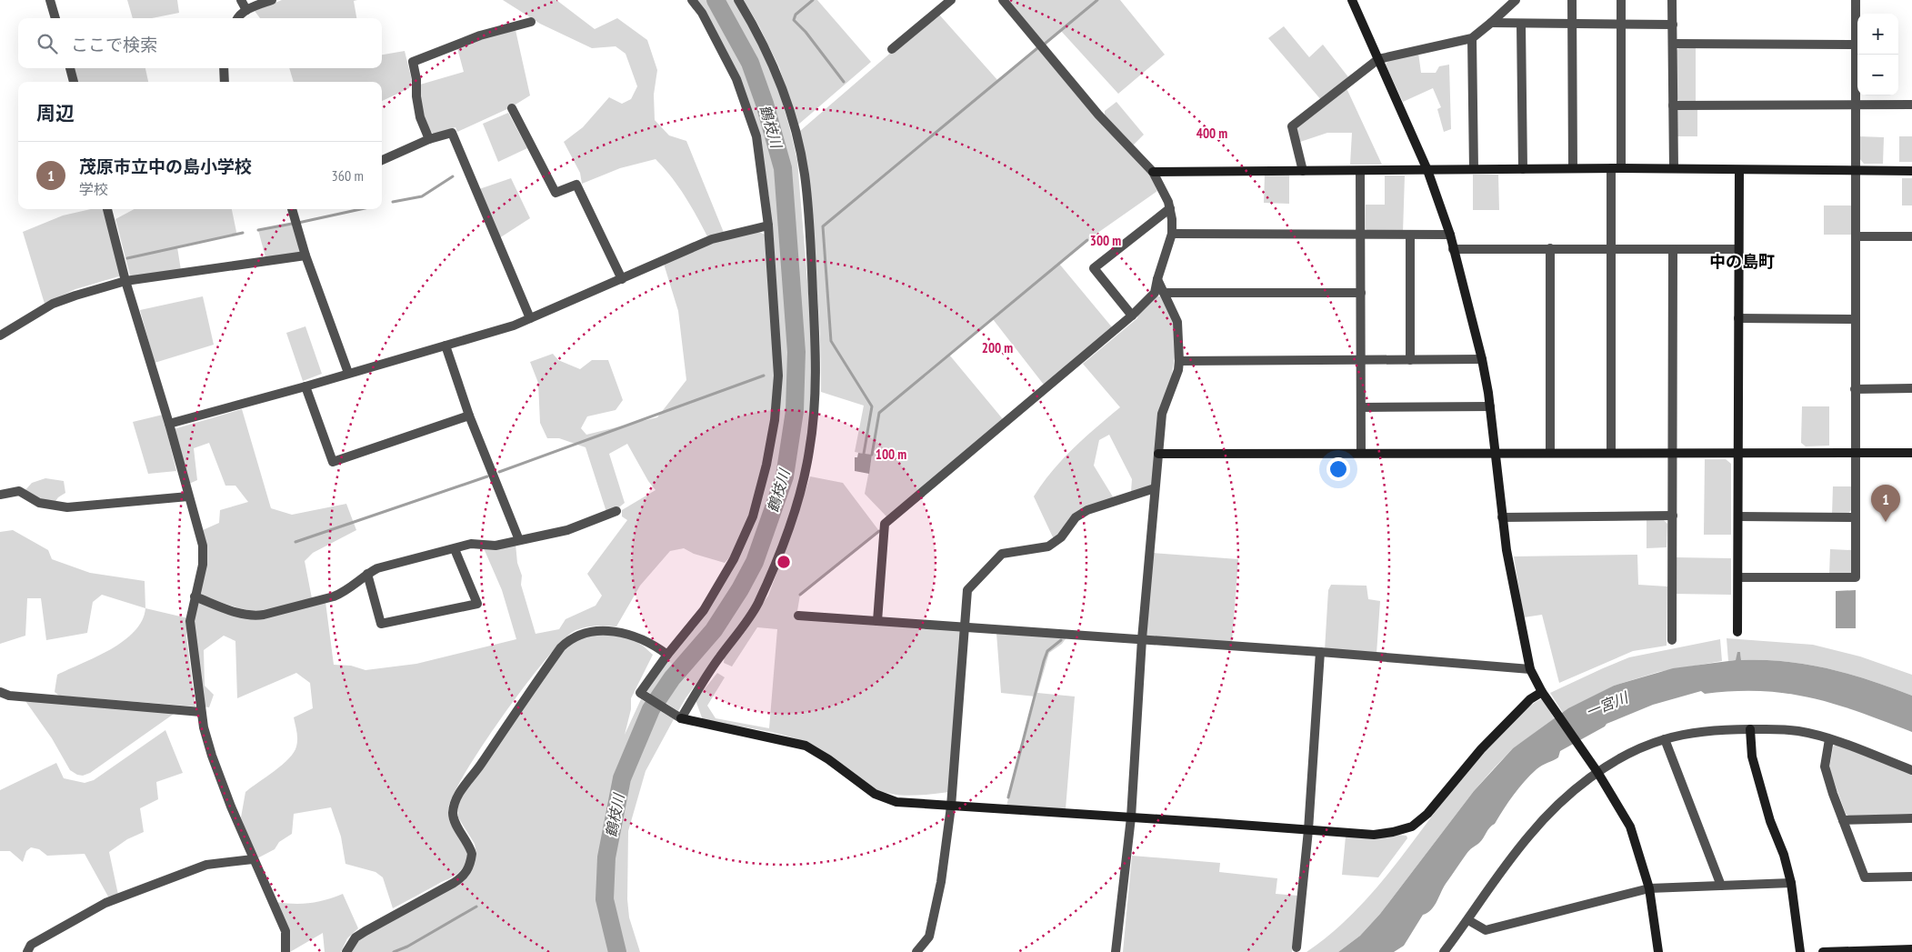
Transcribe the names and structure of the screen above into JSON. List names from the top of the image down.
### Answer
{
  "districts": ["中の島町"],
  "water": ["鶴枝川", "一宮川"],
  "page": {
    "map_buttons": ["+", "−"],
    "search": "ここで検索",
    "heading": "周辺",
    "list": [
      {
        "mark": "1",
        "name": "茂原市立中の島小学校",
        "note": "学校",
        "value": "360 m"
      }
    ],
    "pins": "1"
  },
  "rings": [
    "400 m",
    "300 m",
    "200 m",
    "100 m"
  ]
}
